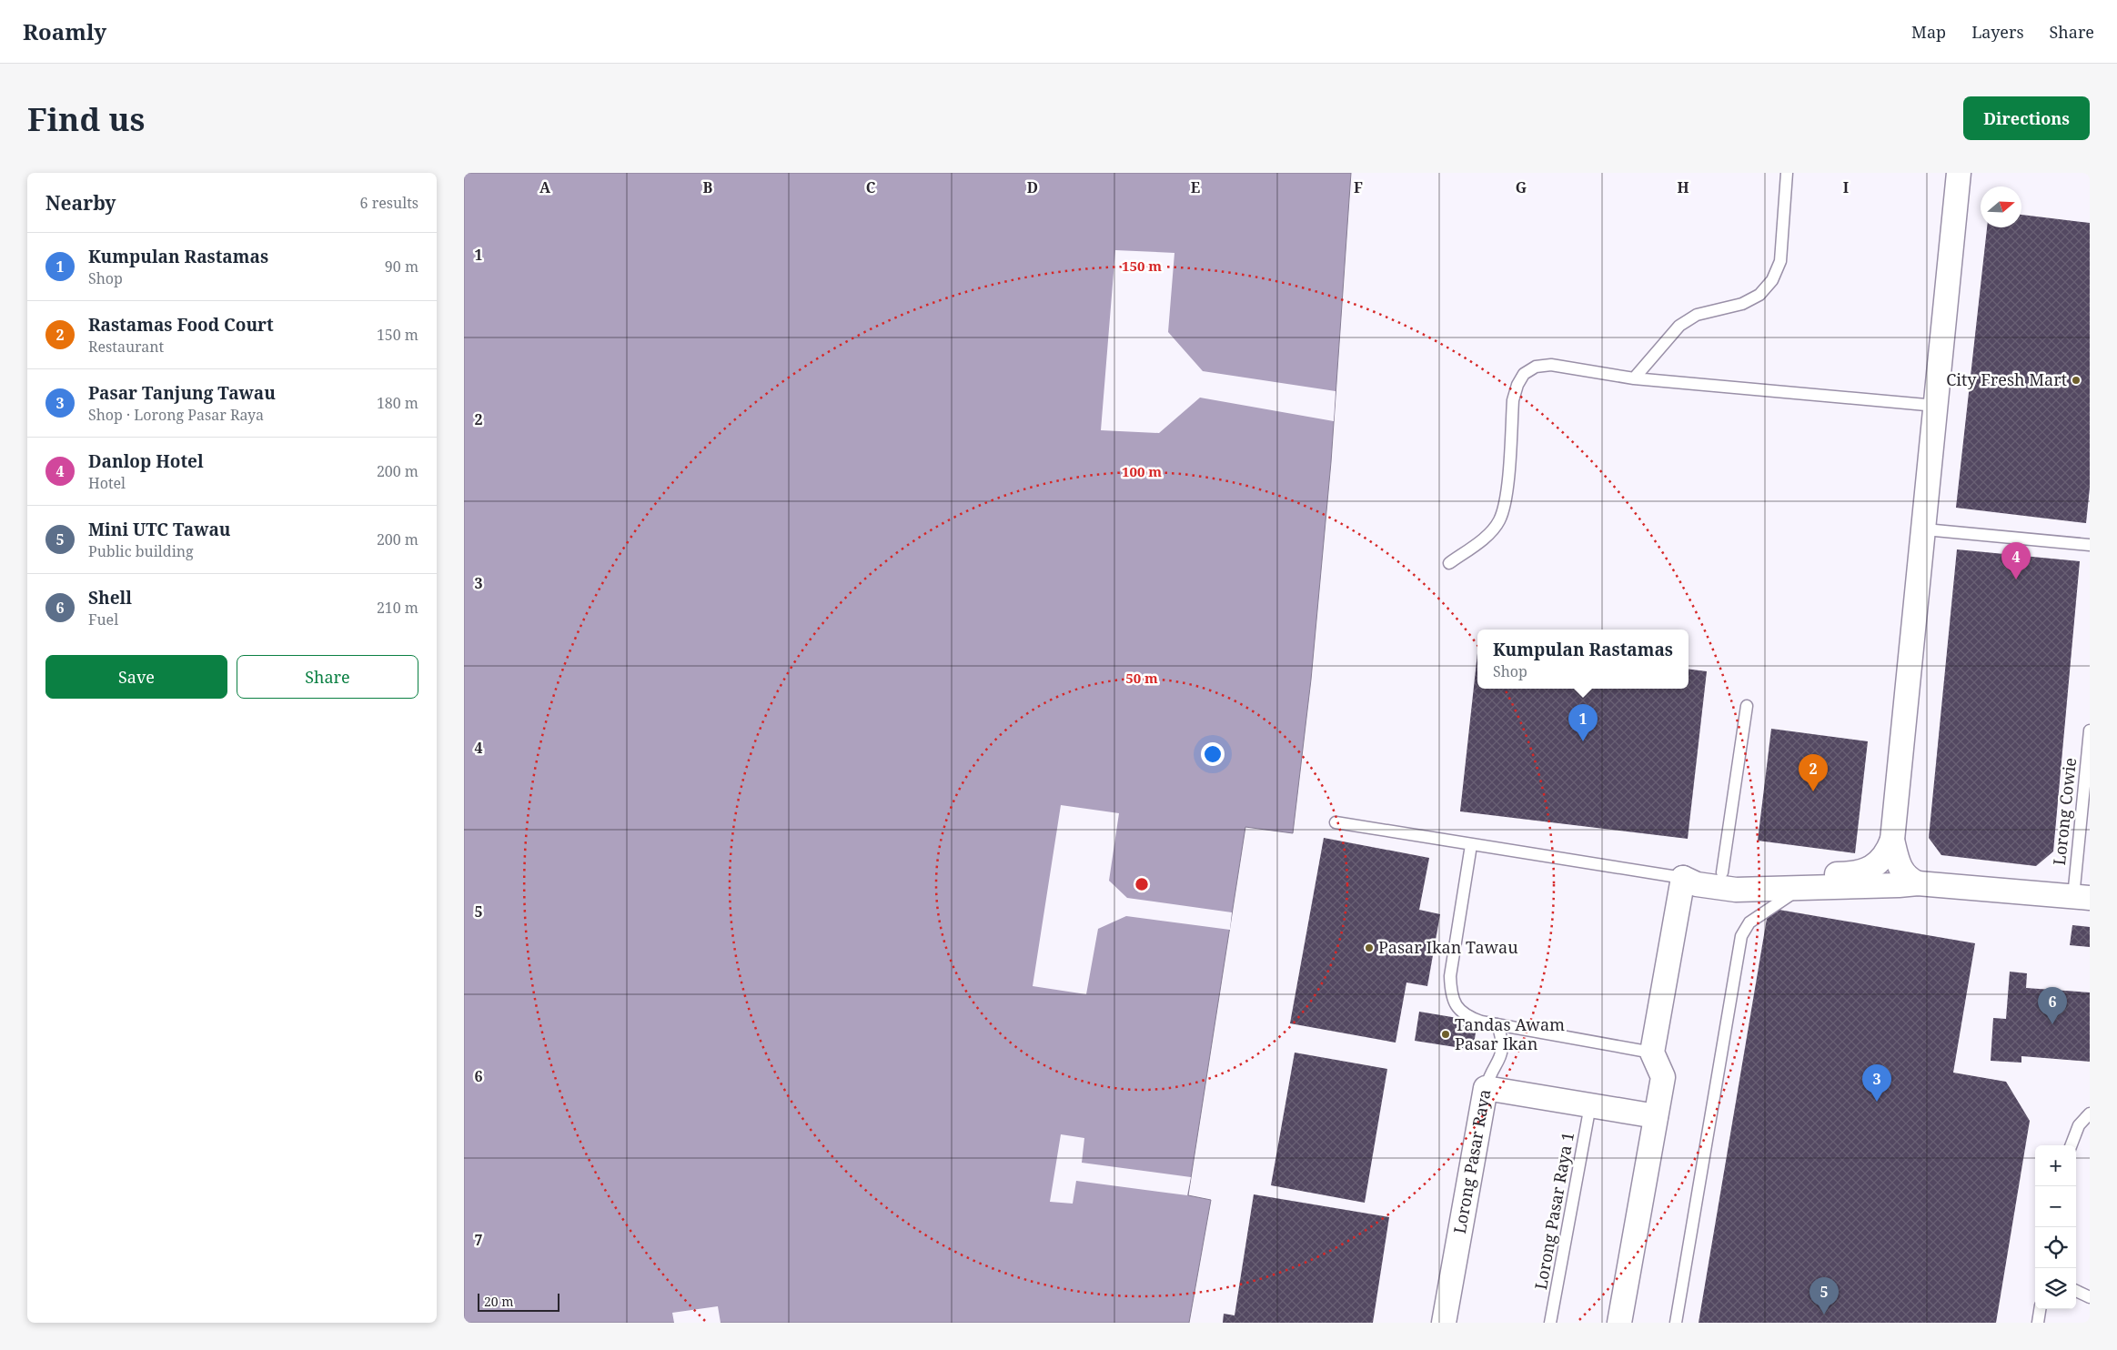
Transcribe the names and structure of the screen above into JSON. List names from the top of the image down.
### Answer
{
  "streets": {
    "street": ["Lorong Pasar Raya"],
    "lane": ["Lorong Cowie", "Lorong Pasar Raya 1"]
  },
  "crossings": [
    ["Lorong Pasar Raya", "Lorong Pasar Raya 1"]
  ],
  "places": ["City Fresh Mart", "Pasar Ikan Tawau", "Tandas Awam Pasar Ikan"],
  "scale_bar": "20 m",
  "north": "right",
  "page": {
    "header": "Roamly",
    "nav": ["Map", "Layers", "Share"],
    "buttons": [
      "Directions",
      ["Save", "Share"]
    ],
    "title": "Find us",
    "heading": ["Nearby", "6 results"],
    "list": [
      {
        "mark": "1",
        "name": "Kumpulan Rastamas",
        "note": "Shop",
        "value": "90 m"
      },
      {
        "mark": "2",
        "name": "Rastamas Food Court",
        "note": "Restaurant",
        "value": "150 m"
      },
      {
        "mark": "3",
        "name": "Pasar Tanjung Tawau",
        "note": "Shop · Lorong Pasar Raya",
        "value": "180 m"
      },
      {
        "mark": "4",
        "name": "Danlop Hotel",
        "note": "Hotel",
        "value": "200 m"
      },
      {
        "mark": "5",
        "name": "Mini UTC Tawau",
        "note": "Public building",
        "value": "200 m"
      },
      {
        "mark": "6",
        "name": "Shell",
        "note": "Fuel",
        "value": "210 m"
      }
    ],
    "pins": [
      "4",
      "1",
      "2",
      "6",
      "3",
      "5"
    ],
    "popup": ["Kumpulan Rastamas", "Shop"],
    "map_buttons": ["+", "−"],
    "scale": "20 m"
  },
  "grid": {
    "columns": [
      "A",
      "B",
      "C",
      "D",
      "E",
      "F",
      "G",
      "H",
      "I"
    ],
    "rows": [
      "1",
      "2",
      "3",
      "4",
      "5",
      "6",
      "7"
    ]
  },
  "rings": ["150 m", "100 m", "50 m"]
}
